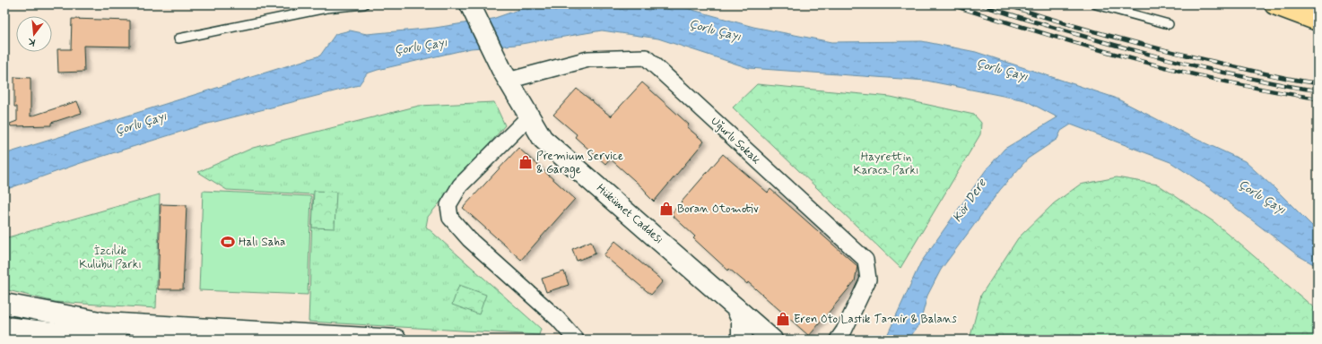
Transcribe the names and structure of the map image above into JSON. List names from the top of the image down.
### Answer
{
  "streets": {
    "main road": ["Hükümet Caddesi"],
    "street": ["Uğurlu Sokak"]
  },
  "crossings": [
    ["Uğurlu Sokak", "Hükümet Caddesi"]
  ],
  "water": ["Çorlu Çayı", "Kör Dere"],
  "parks": ["Hayrettin Karaca Parkı", "İzcilik Kulübü Parkı"],
  "places": {
    "shop": ["Premium Service & Garage", "Boran Otomotiv", "Eren Oto Lastik Tamir & Balans"],
    "sports": ["Halı Saha"]
  },
  "north": "bottom"
}
